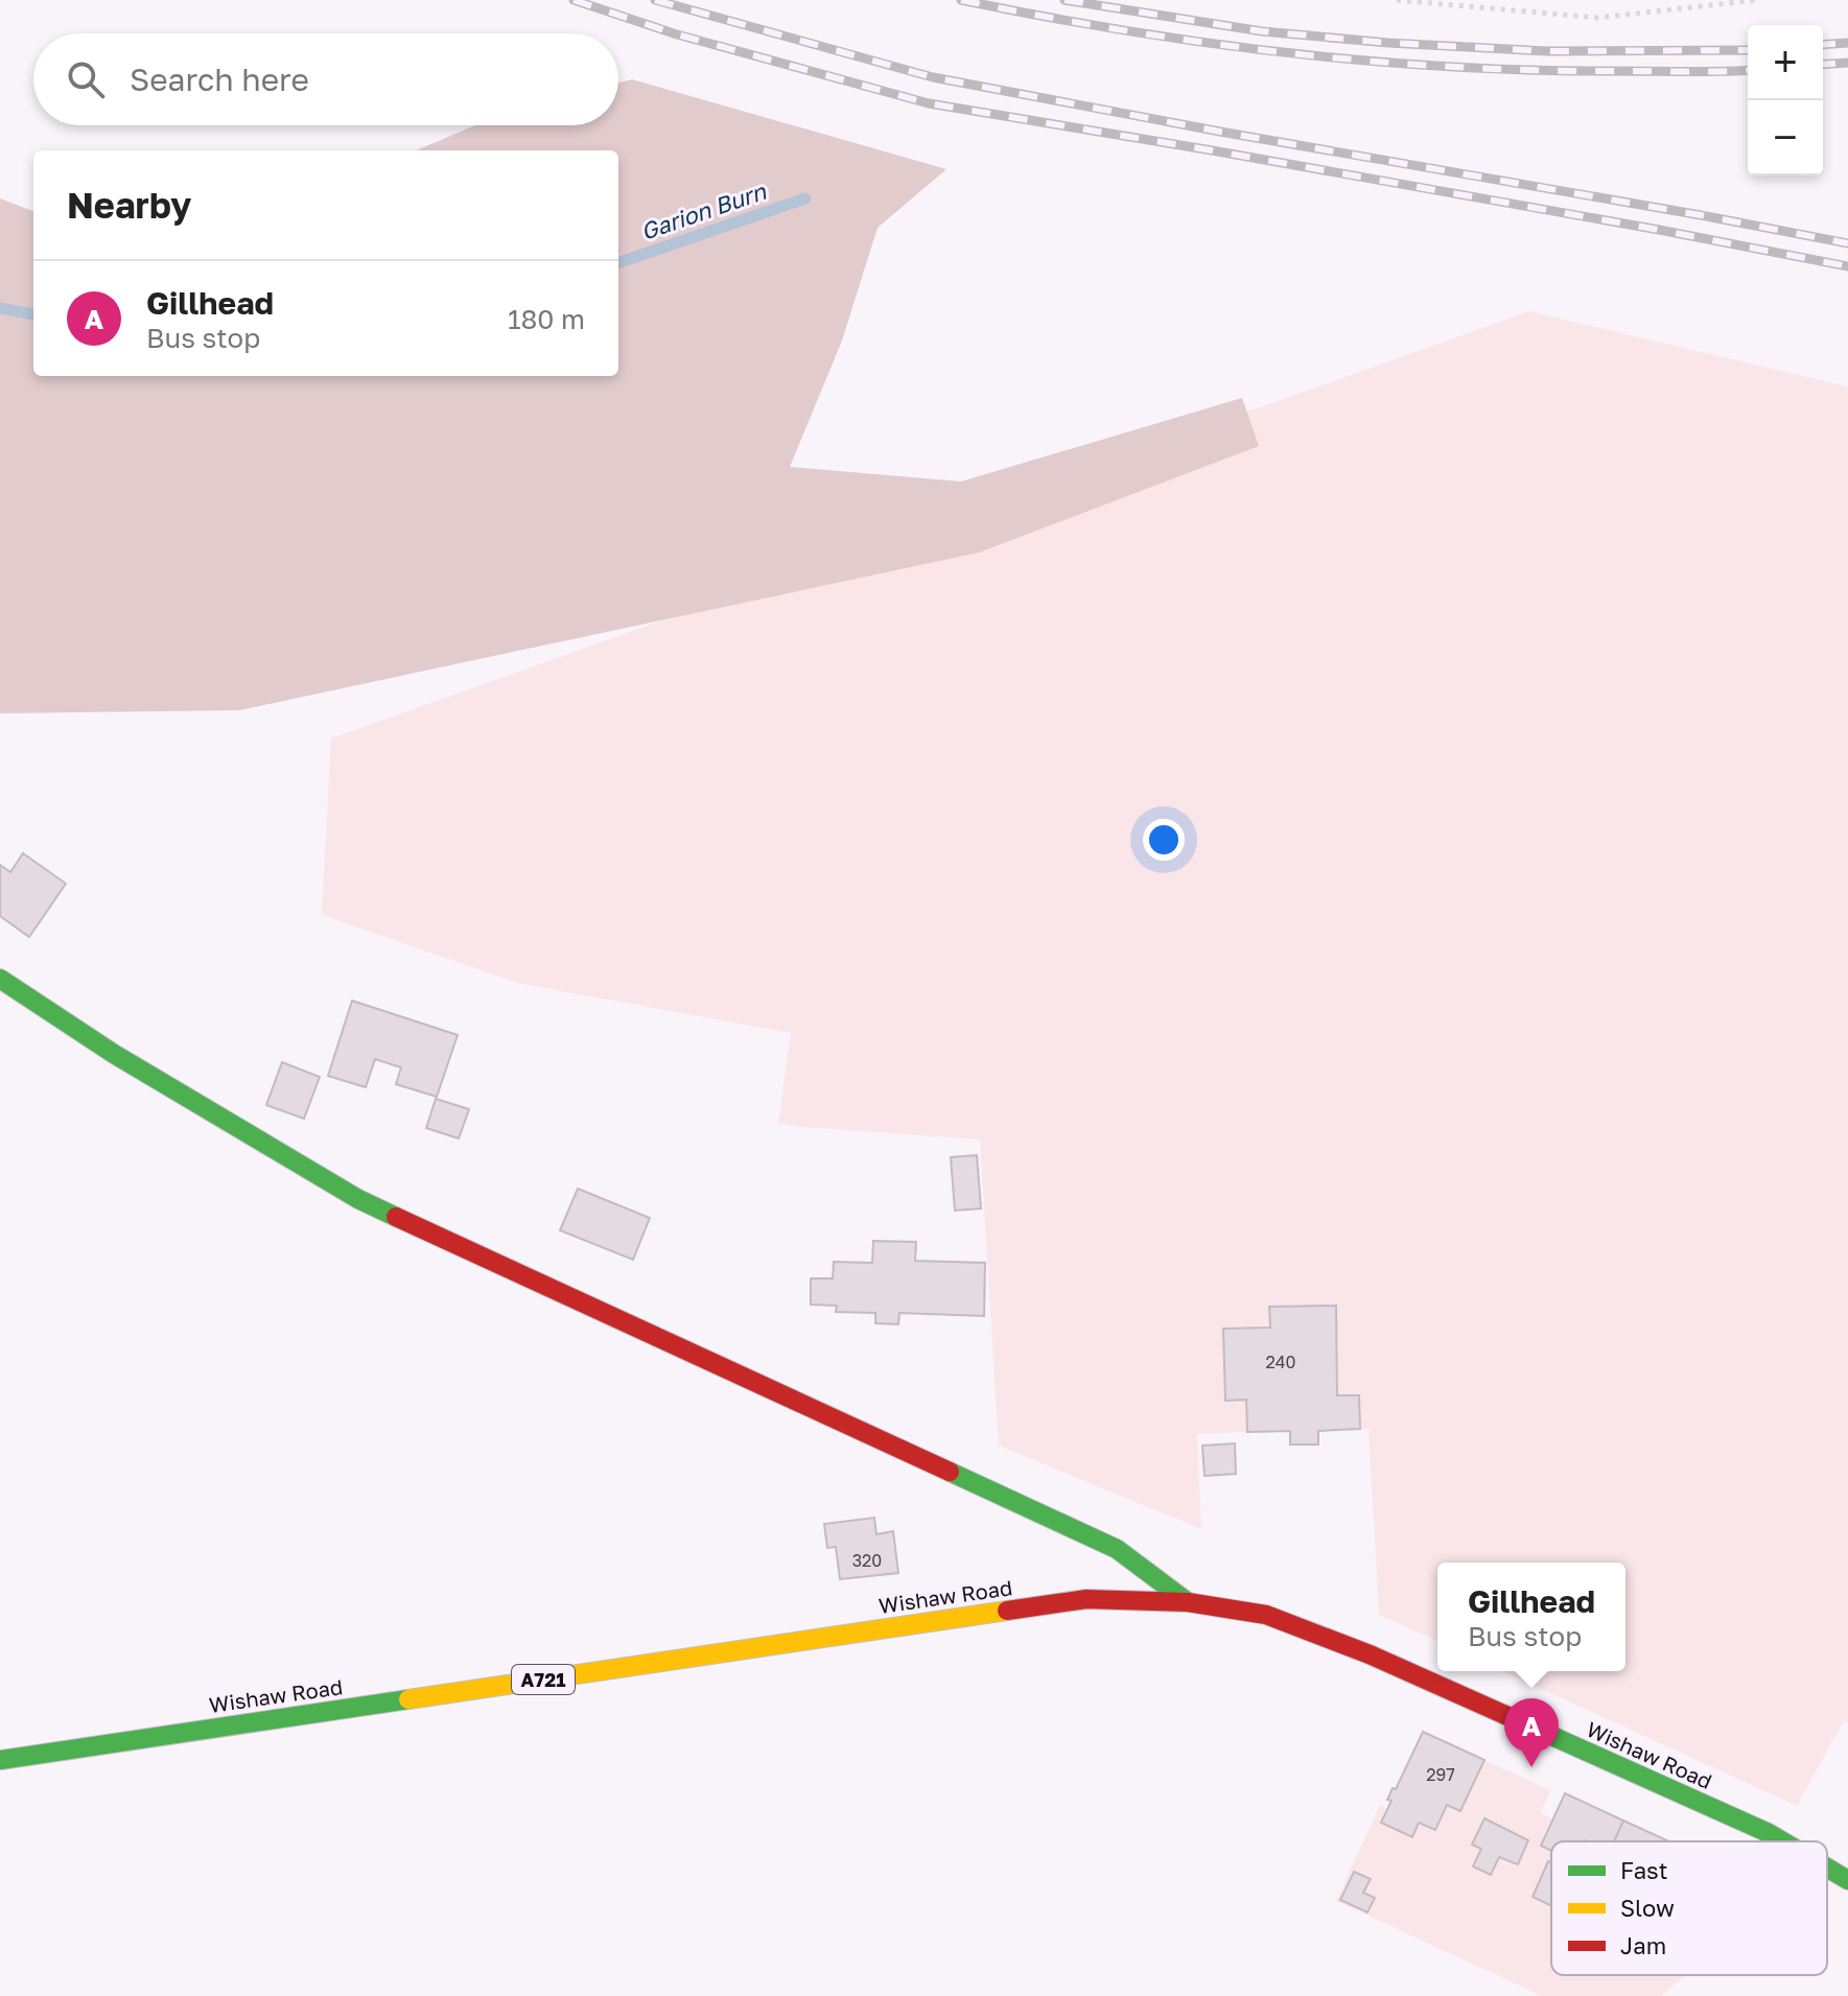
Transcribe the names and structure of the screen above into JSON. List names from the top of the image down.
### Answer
{
  "streets": {
    "main road": ["Wishaw Road", "A721"]
  },
  "water": ["Garion Burn"],
  "house_numbers": ["240", "320", "297"],
  "legend": ["Fast", "Slow", "Jam"],
  "page": {
    "map_buttons": ["+", "−"],
    "search": "Search here",
    "heading": "Nearby",
    "list": [
      {
        "mark": "A",
        "name": "Gillhead",
        "note": "Bus stop",
        "value": "180 m"
      }
    ],
    "popup": ["Gillhead", "Bus stop"],
    "pins": "A"
  }
}
